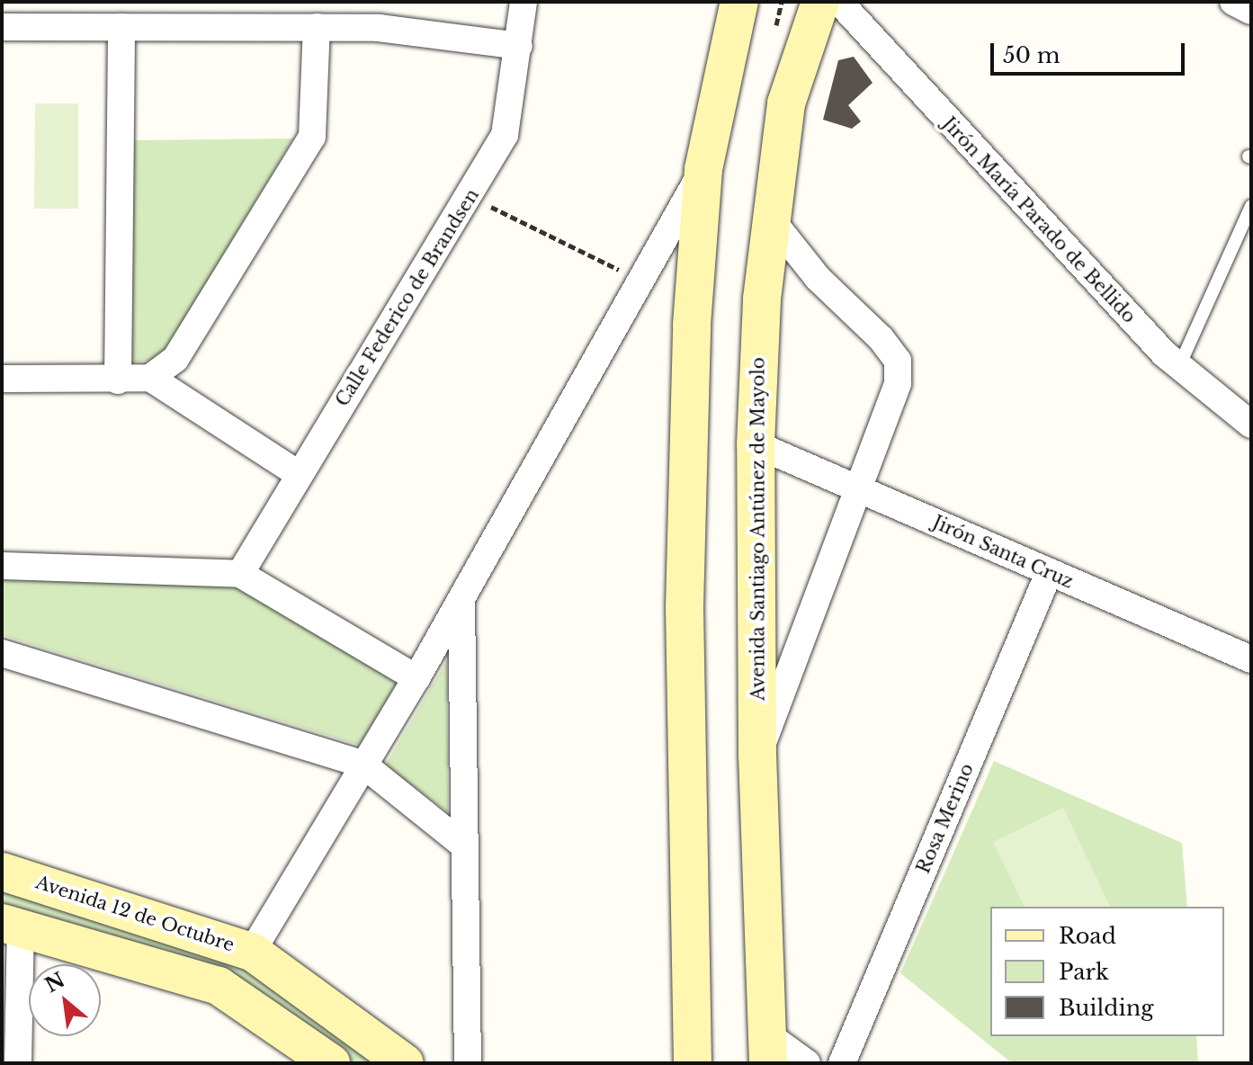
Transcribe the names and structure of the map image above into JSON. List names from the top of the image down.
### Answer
{
  "streets": {
    "main road": ["Avenida Santiago Antúnez de Mayolo", "Avenida 12 de Octubre"],
    "street": [
      "Jirón María Parado de Bellido",
      "Calle Federico de Brandsen",
      "Jirón Santa Cruz",
      "Rosa Merino"
    ]
  },
  "crossings": [
    ["Avenida Santiago Antúnez de Mayolo", "Jirón Santa Cruz"],
    ["Jirón Santa Cruz", "Rosa Merino"]
  ],
  "legend": ["Road", "Park", "Building"],
  "scale_bar": "50 m",
  "north": "top left"
}
